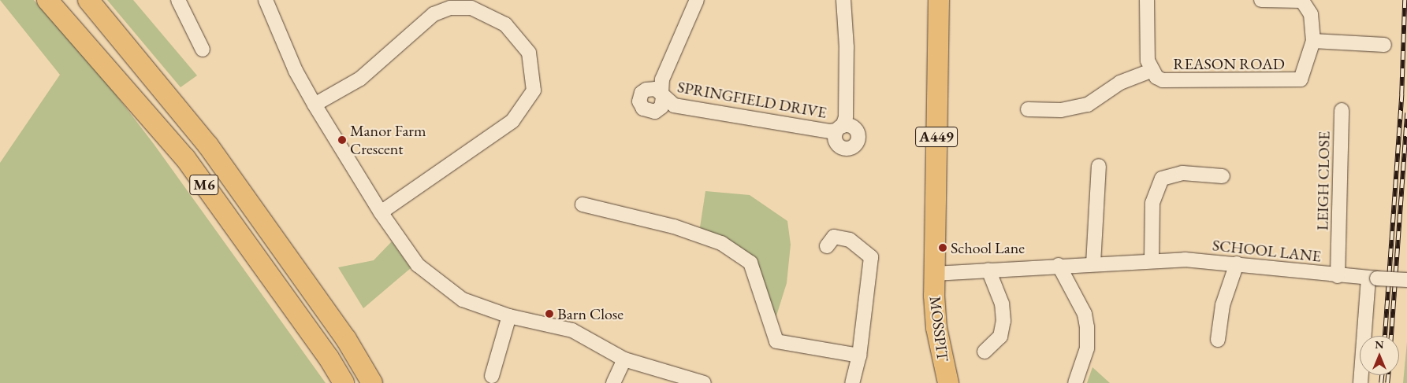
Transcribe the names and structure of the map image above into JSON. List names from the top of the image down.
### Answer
{
  "streets": {
    "highway": ["A449", "M6", "MOSSPIT"],
    "street": [
      "REASON ROAD",
      "SPRINGFIELD DRIVE",
      "LEIGH CLOSE",
      "SCHOOL LANE"
    ]
  },
  "crossings": [
    ["A449", "SCHOOL LANE"],
    ["A449", "MOSSPIT"],
    ["LEIGH CLOSE", "SCHOOL LANE"],
    ["SCHOOL LANE", "MOSSPIT"]
  ],
  "places": ["Manor Farm Crescent", "School Lane", "Barn Close"],
  "north": "top"
}
